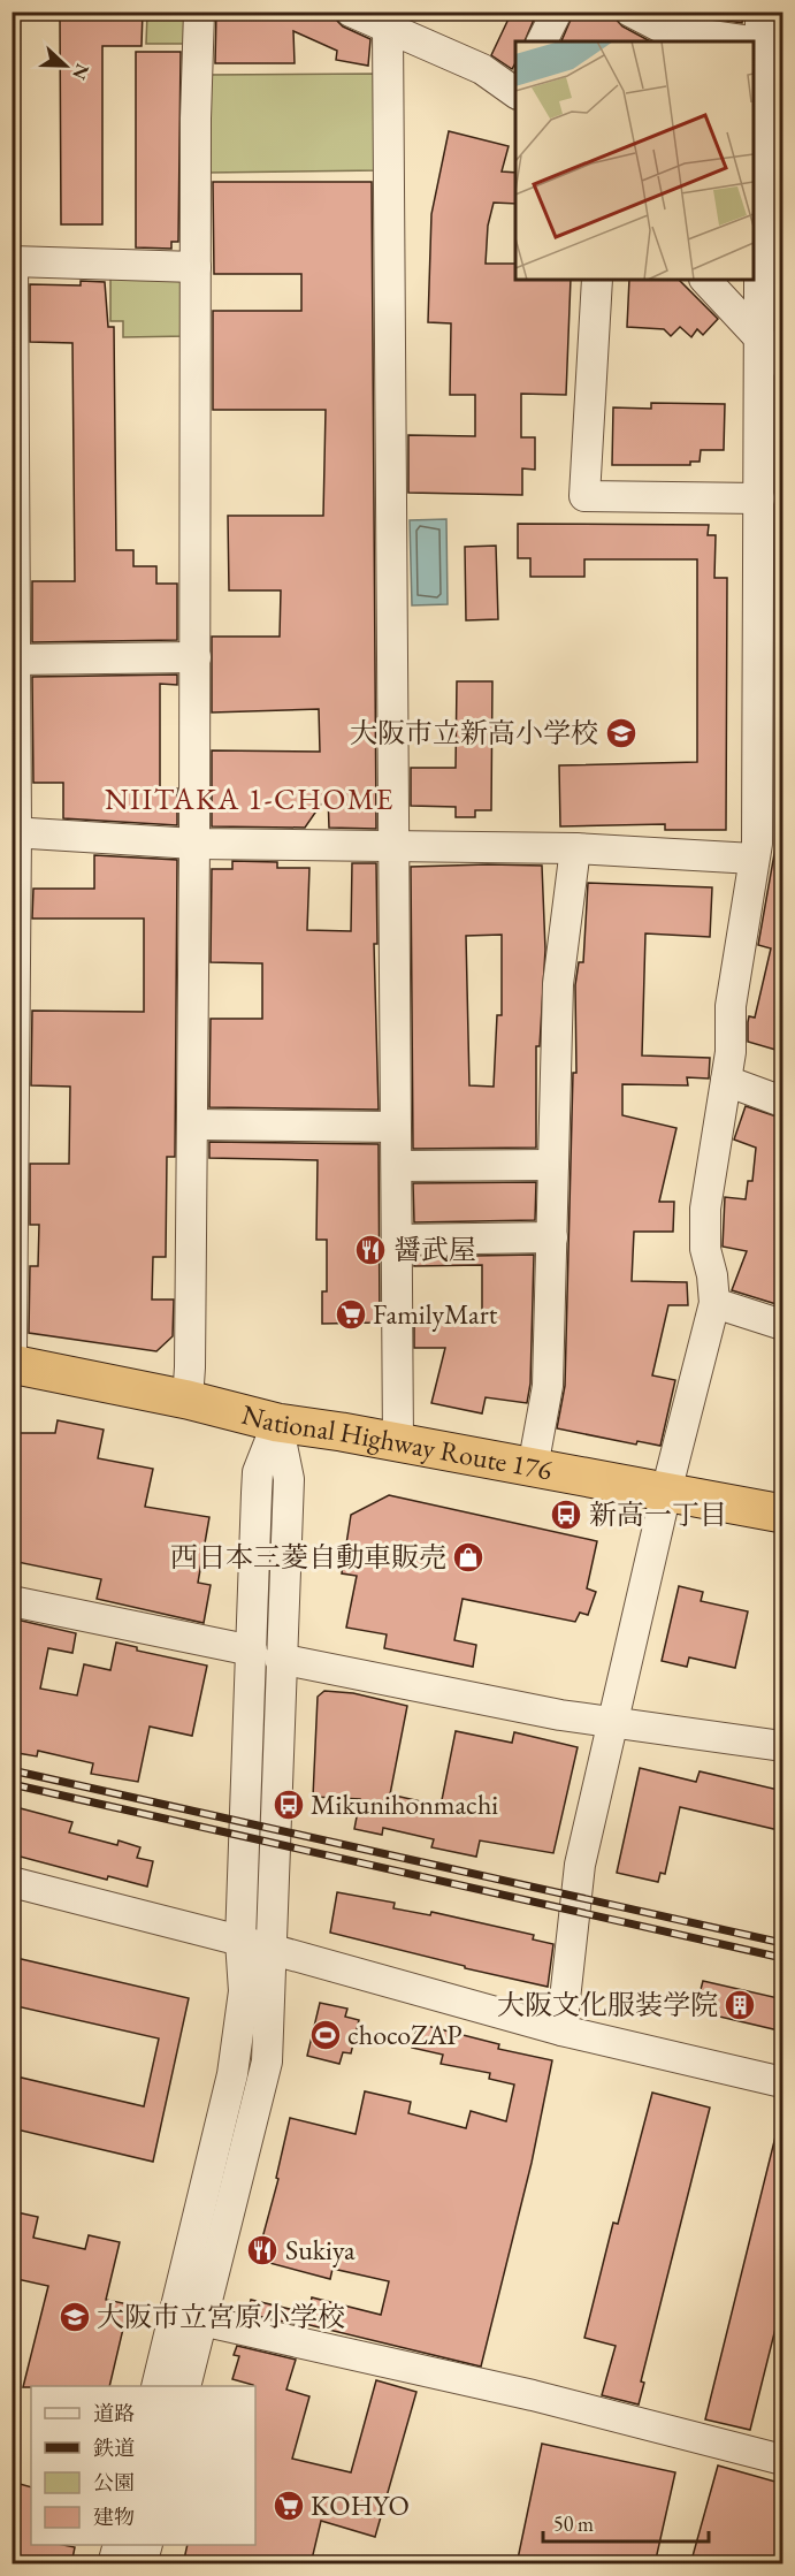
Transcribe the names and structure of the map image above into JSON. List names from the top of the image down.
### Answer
{
  "streets": {
    "highway": ["National Highway Route 176"]
  },
  "districts": ["NIITAKA 1-CHOME"],
  "places": {
    "school or university": ["大阪市立新高小学校", "大阪市立宮原小学校"],
    "restaurant": ["醤武屋", "Sukiya"],
    "supermarket": ["FamilyMart", "KOHYO"],
    "bus stop": ["新高一丁目", "Mikunihonmachi"],
    "shop": ["西日本三菱自動車販売"],
    "building": ["大阪文化服装学院"],
    "sports": ["chocoZAP"]
  },
  "legend": [
    "道路",
    "鉄道",
    "公園",
    "建物"
  ],
  "scale_bar": "50 m",
  "north": "right"
}
